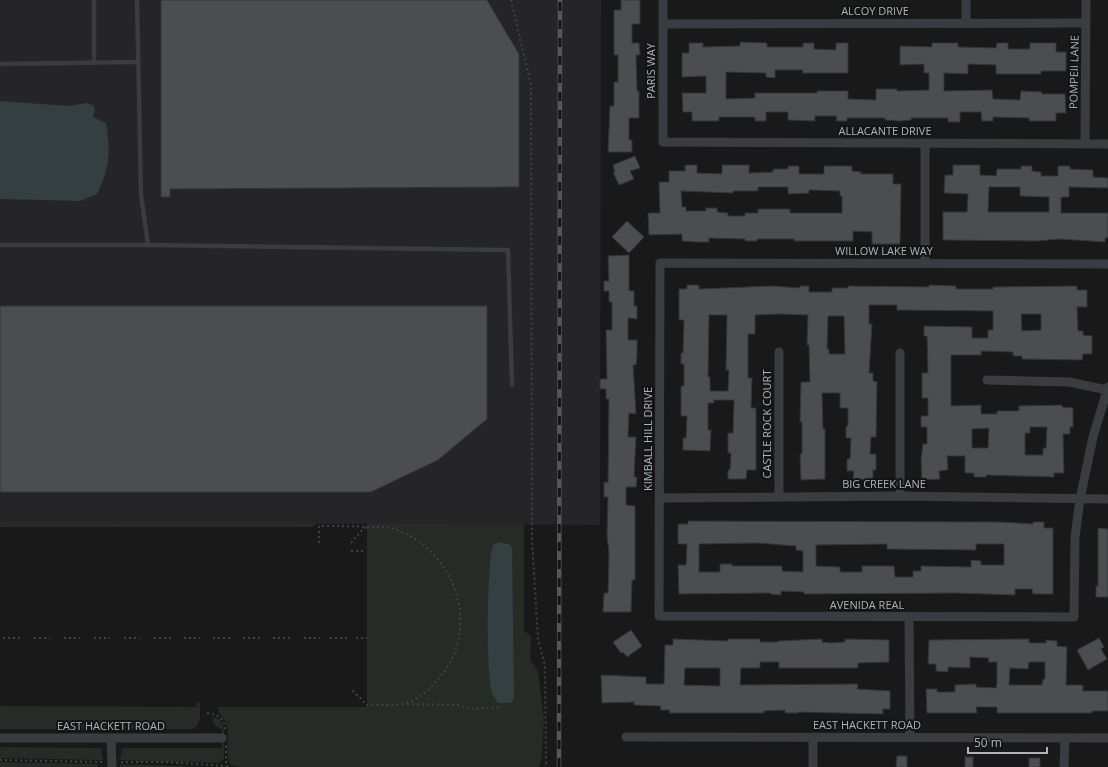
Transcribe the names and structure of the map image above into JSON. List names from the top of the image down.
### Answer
{
  "streets": {
    "street": [
      "ALCOY DRIVE",
      "PARIS WAY",
      "POMPEII LANE",
      "ALLACANTE DRIVE",
      "WILLOW LAKE WAY",
      "CASTLE ROCK COURT",
      "KIMBALL HILL DRIVE",
      "BIG CREEK LANE",
      "AVENIDA REAL",
      "EAST HACKETT ROAD"
    ]
  },
  "crossings": [
    ["ALCOY DRIVE", "PARIS WAY"],
    ["ALCOY DRIVE", "POMPEII LANE"],
    ["PARIS WAY", "ALLACANTE DRIVE"],
    ["POMPEII LANE", "ALLACANTE DRIVE"],
    ["WILLOW LAKE WAY", "KIMBALL HILL DRIVE"],
    ["CASTLE ROCK COURT", "BIG CREEK LANE"],
    ["KIMBALL HILL DRIVE", "BIG CREEK LANE"],
    ["KIMBALL HILL DRIVE", "AVENIDA REAL"],
    ["BIG CREEK LANE", "AVENIDA REAL"]
  ],
  "scale_bar": "50 m"
}
